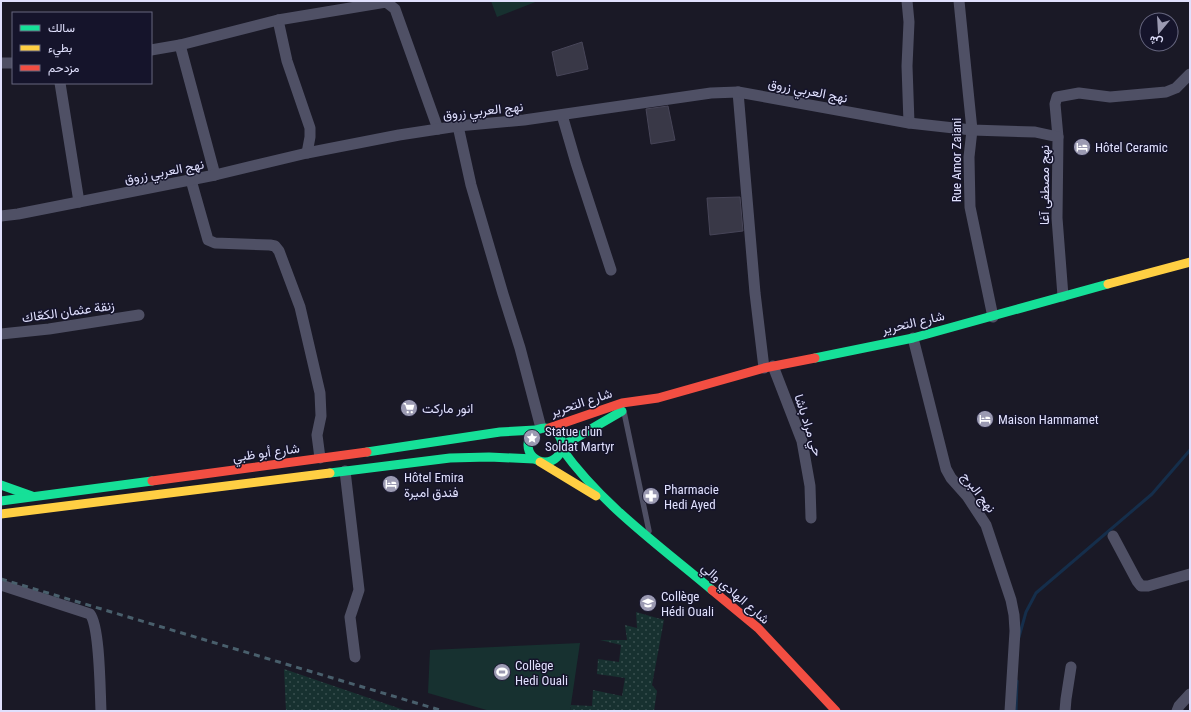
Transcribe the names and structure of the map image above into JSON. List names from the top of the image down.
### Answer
{
  "streets": {
    "main road": ["شارع التحرير", "شارع أبو ظبي", "شارع الهادي والي"],
    "street": [
      "نهج العربي زروق",
      "Rue Amor Zaiani",
      "نهج مصطفى آغا",
      "زنقة عثمان الكعّاك",
      "حي مراد باشا",
      "نهج البرج"
    ]
  },
  "crossings": [
    ["نهج العربي زروق", "Rue Amor Zaiani"],
    ["نهج العربي زروق", "نهج مصطفى آغا"],
    ["نهج العربي زروق", "حي مراد باشا"],
    ["Rue Amor Zaiani", "نهج مصطفى آغا"],
    ["Rue Amor Zaiani", "شارع التحرير"],
    ["نهج مصطفى آغا", "شارع التحرير"],
    ["شارع التحرير", "حي مراد باشا"],
    ["شارع التحرير", "شارع أبو ظبي"],
    ["شارع التحرير", "نهج البرج"],
    ["شارع التحرير", "شارع الهادي والي"],
    ["شارع أبو ظبي", "شارع الهادي والي"]
  ],
  "places": {
    "hotel": ["Hôtel Ceramic", "Maison Hammamet", "Hôtel Emira فندق اميرة"],
    "supermarket": ["انور ماركت"],
    "place": ["Statue d'un Soldat Martyr"],
    "pharmacy": ["Pharmacie Hedi Ayed"],
    "school or university": ["Collège Hédi Ouali"],
    "sports": ["Collège Hedi Ouali"]
  },
  "legend": ["سالك", "بطيء", "مزدحم"],
  "north": "bottom"
}
